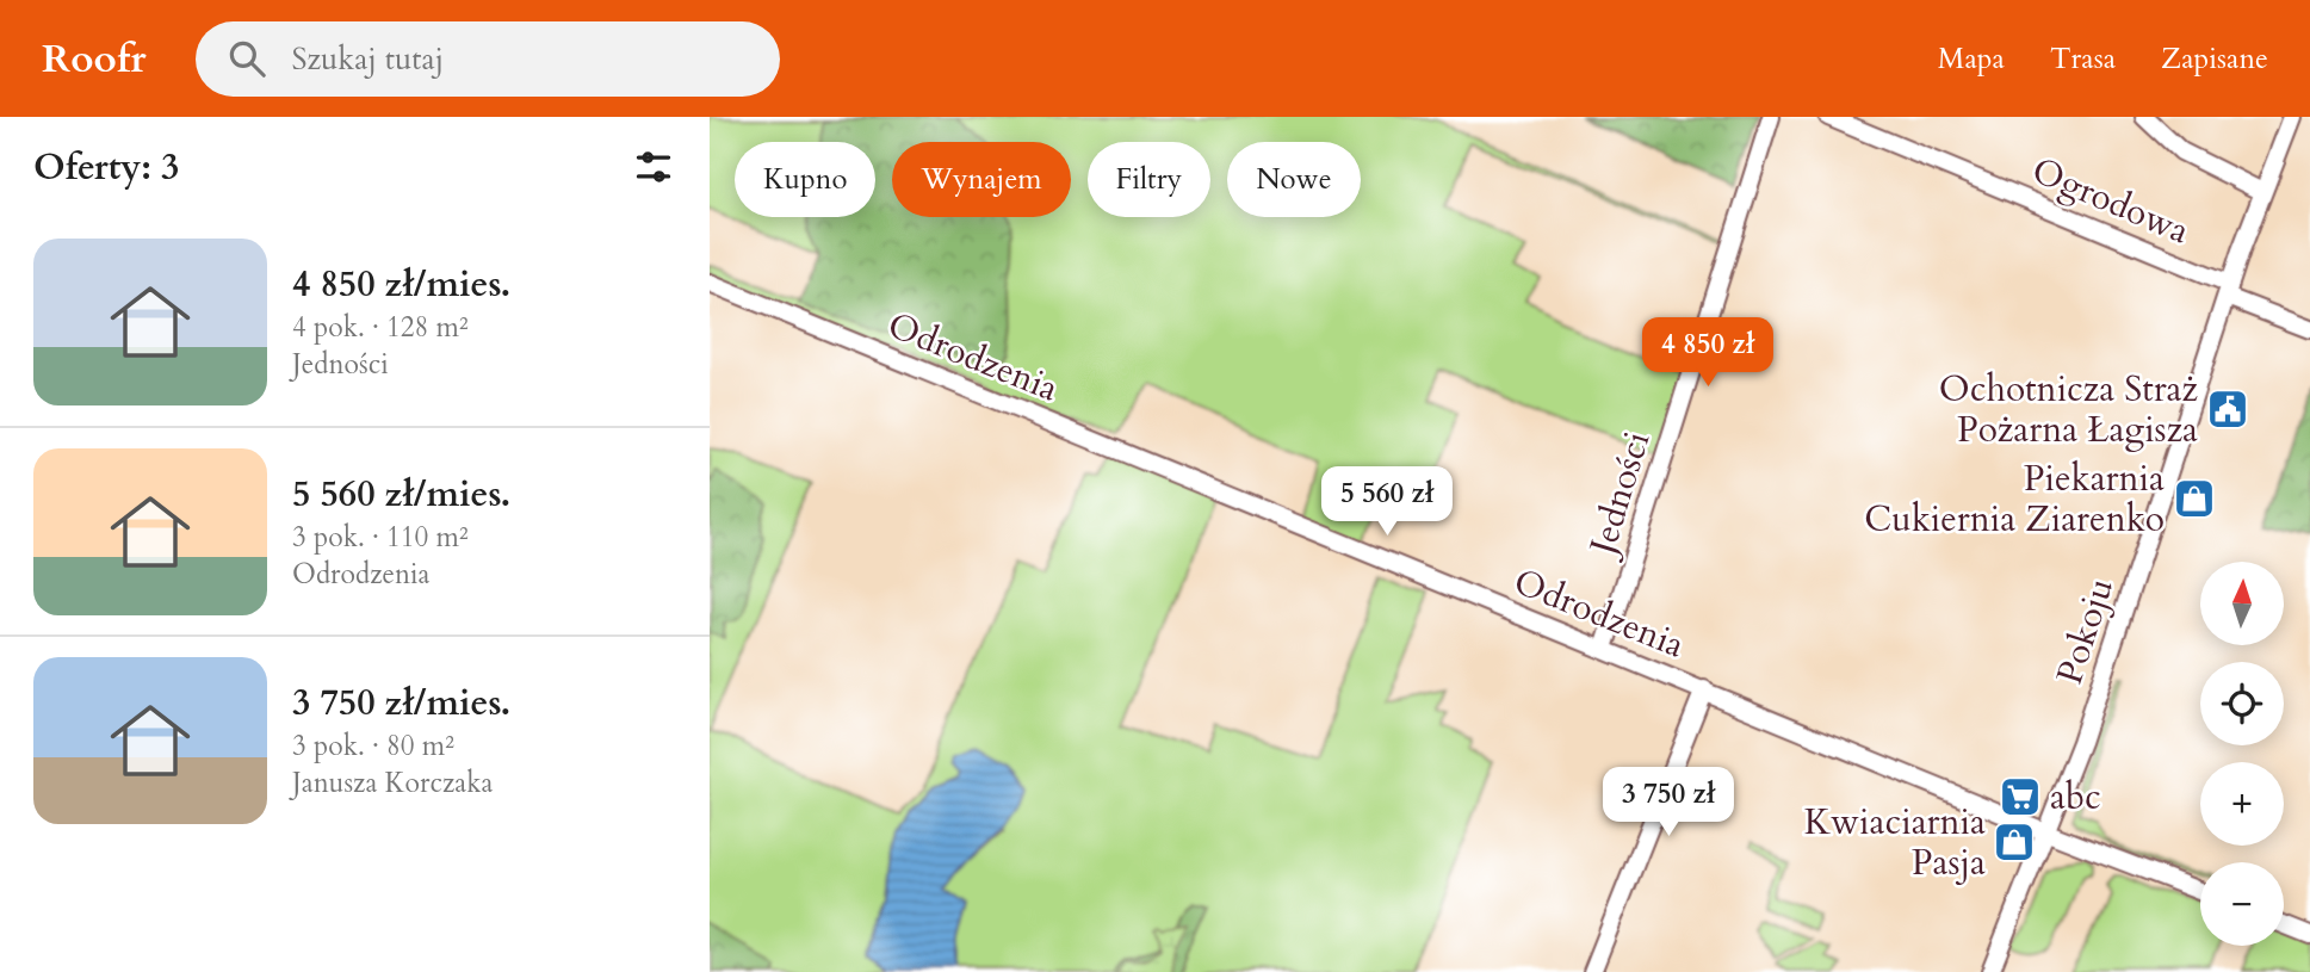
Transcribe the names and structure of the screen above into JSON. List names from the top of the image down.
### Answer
{
  "streets": {
    "street": [
      "Ogrodowa",
      "Odrodzenia",
      "Jedności",
      "Pokoju"
    ]
  },
  "crossings": [
    ["Ogrodowa", "Pokoju"],
    ["Odrodzenia", "Jedności"],
    ["Odrodzenia", "Pokoju"]
  ],
  "places": {
    "public building": ["Ochotnicza Straż Pożarna Łagisza"],
    "shop": ["Piekarnia Cukiernia Ziarenko", "Kwiaciarnia Pasja"],
    "supermarket": ["abc"]
  },
  "north": "top",
  "page": {
    "header": "Roofr",
    "search": "Szukaj tutaj",
    "nav": ["Mapa", "Trasa", "Zapisane"],
    "heading": "Oferty: 3",
    "chip": [
      "Kupno",
      "Wynajem",
      "Filtry",
      "Nowe"
    ],
    "list": [
      {
        "name": "4 850 zł/mies.",
        "note": "4 pok. · 128 m² · Jedności"
      },
      {
        "name": "5 560 zł/mies.",
        "note": "3 pok. · 110 m² · Odrodzenia"
      },
      {
        "name": "3 750 zł/mies.",
        "note": "3 pok. · 80 m² · Janusza Korczaka"
      }
    ],
    "price": ["4 850 zł", "5 560 zł", "3 750 zł"],
    "map_buttons": ["+", "−"]
  }
}
